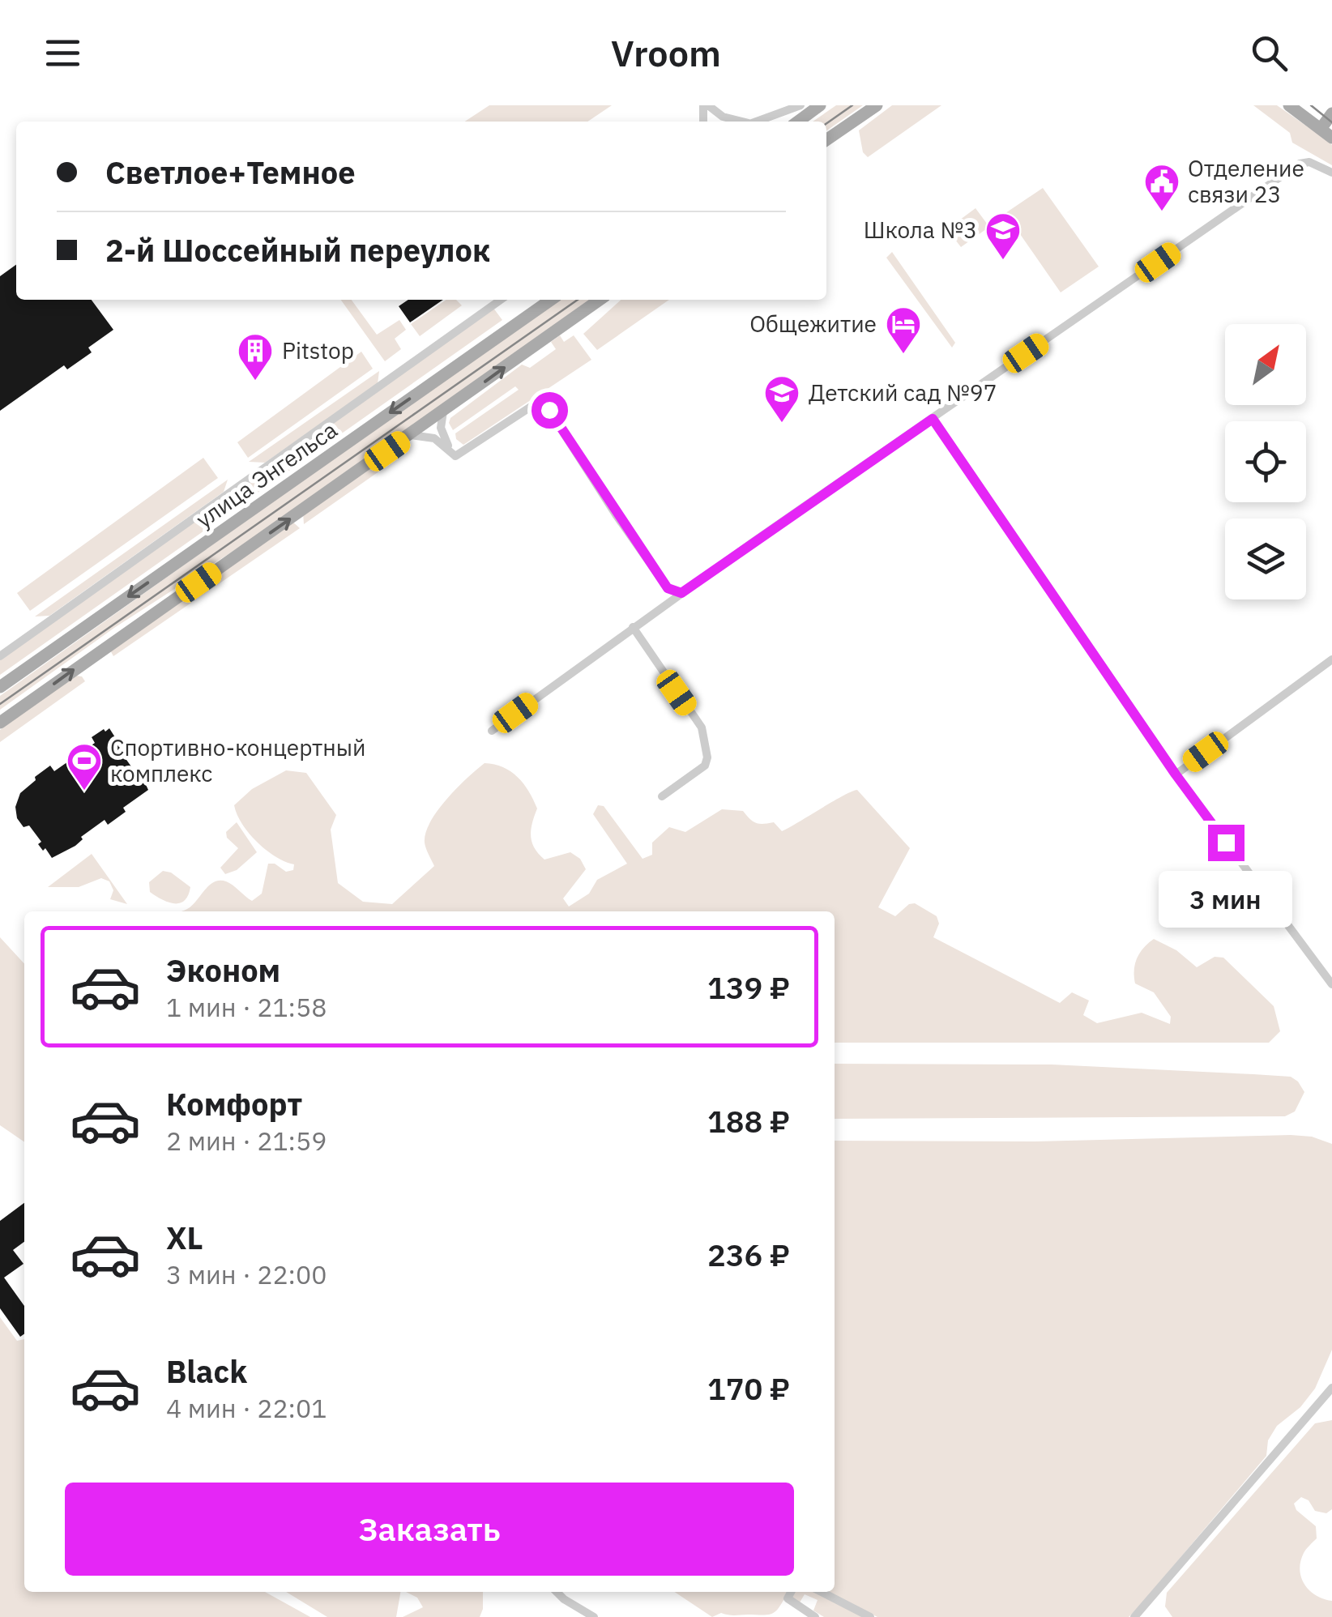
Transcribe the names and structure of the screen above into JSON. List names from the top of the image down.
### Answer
{
  "streets": {
    "main road": ["улица Энгельса"]
  },
  "places": {
    "public building": ["Отделение связи 23"],
    "school or university": ["Школа №3", "Детский сад №97"],
    "hotel": ["Общежитие"],
    "building": ["Pitstop"],
    "sports": ["Спортивно-концертный комплекс"]
  },
  "north": "top right",
  "page": {
    "header": "Vroom",
    "banner": ["Светлое+Темное", "2-й Шоссейный переулок"],
    "bubble": "3 мин",
    "list": [
      {
        "name": "Эконом",
        "note": "1 мин · 21:58",
        "value": "139 ₽"
      },
      {
        "name": "Комфорт",
        "note": "2 мин · 21:59",
        "value": "188 ₽"
      },
      {
        "name": "XL",
        "note": "3 мин · 22:00",
        "value": "236 ₽"
      },
      {
        "name": "Black",
        "note": "4 мин · 22:01",
        "value": "170 ₽"
      }
    ],
    "buttons": "Заказать"
  }
}
